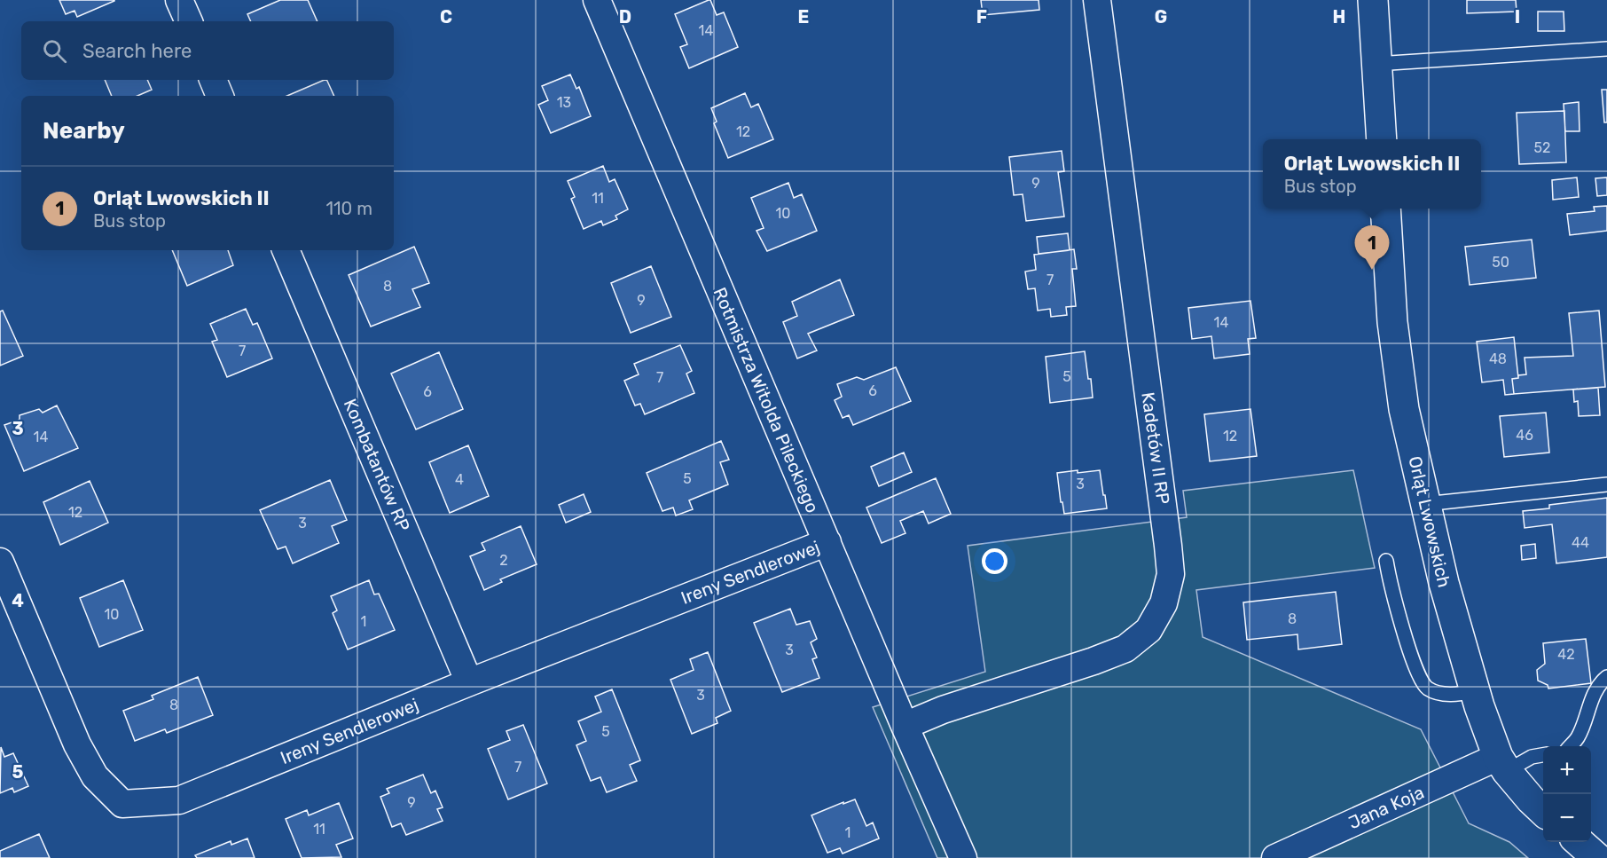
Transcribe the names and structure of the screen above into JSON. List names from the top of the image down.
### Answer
{
  "streets": {
    "street": [
      "Rotmistrza Witolda Pileckiego",
      "Kadetów II RP",
      "Kombatantów RP",
      "Orląt Lwowskich",
      "Ireny Sendlerowej",
      "Jana Koja"
    ]
  },
  "crossings": [
    ["Rotmistrza Witolda Pileckiego", "Kadetów II RP"],
    ["Rotmistrza Witolda Pileckiego", "Ireny Sendlerowej"],
    ["Kombatantów RP", "Ireny Sendlerowej"],
    ["Orląt Lwowskich", "Jana Koja"]
  ],
  "house_numbers": [
    "14",
    "13",
    "12",
    "52",
    "9",
    "11",
    "10",
    "50",
    "7",
    "8",
    "9",
    "14",
    "7",
    "48",
    "5",
    "7",
    "6",
    "6",
    "46",
    "12",
    "14",
    "5",
    "4",
    "3",
    "12",
    "3",
    "44",
    "2",
    "10",
    "8",
    "1",
    "3",
    "42",
    "3",
    "8",
    "5",
    "7",
    "9",
    "11",
    "1"
  ],
  "page": {
    "search": "Search here",
    "heading": "Nearby",
    "popup": ["Orląt Lwowskich II", "Bus stop"],
    "list": [
      {
        "mark": "1",
        "name": "Orląt Lwowskich II",
        "note": "Bus stop",
        "value": "110 m"
      }
    ],
    "pins": "1",
    "map_buttons": ["+", "−"]
  },
  "grid": {
    "columns": [
      "C",
      "D",
      "E",
      "F",
      "G",
      "H",
      "I"
    ],
    "rows": ["3", "4", "5"]
  }
}
